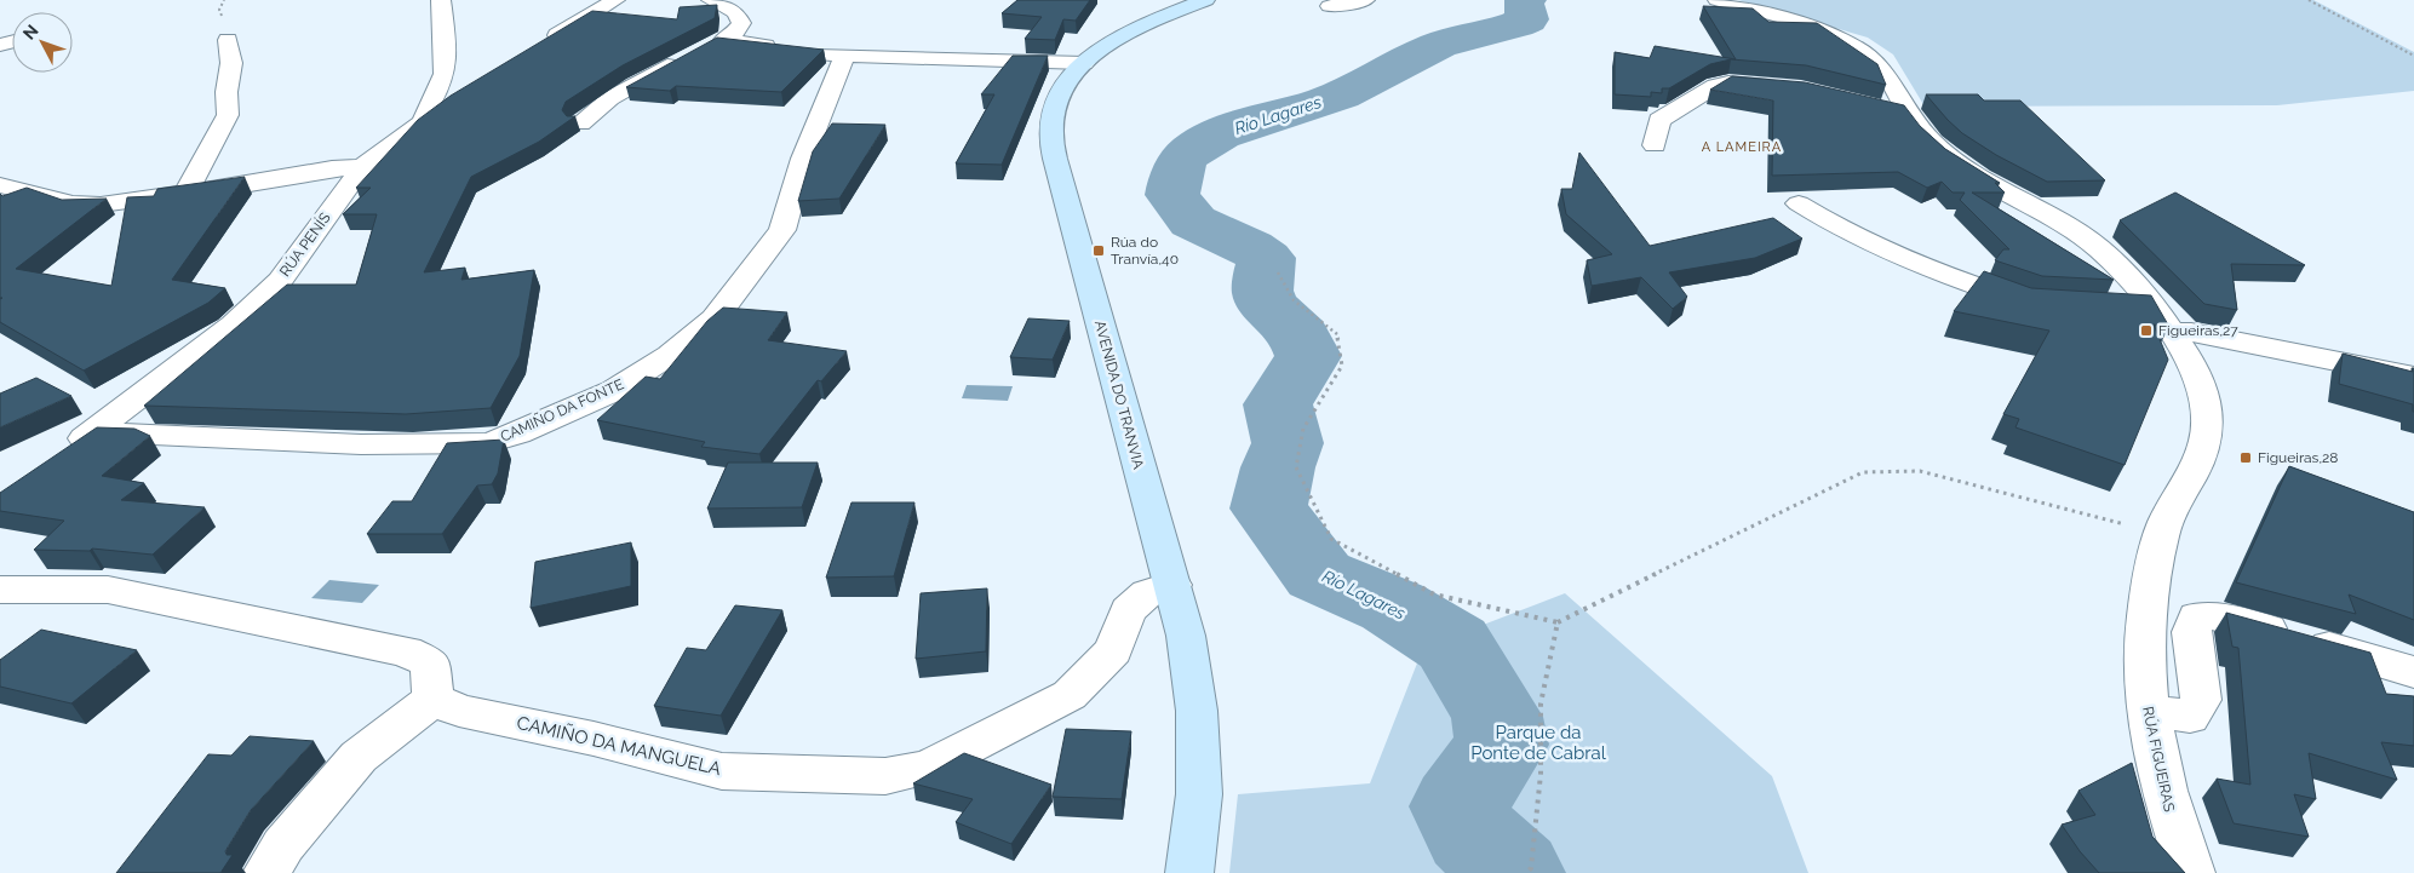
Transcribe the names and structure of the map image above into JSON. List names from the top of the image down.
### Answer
{
  "streets": {
    "main road": ["AVENIDA DO TRANVIA"],
    "street": [
      "RÚA PENÍS",
      "CAMIÑO DA FONTE",
      "CAMIÑO DA MANGUELA",
      "RÚA FIGUEIRAS"
    ]
  },
  "crossings": [
    ["RÚA PENÍS", "CAMIÑO DA FONTE"],
    ["AVENIDA DO TRANVIA", "CAMIÑO DA MANGUELA"]
  ],
  "districts": ["A LAMEIRA"],
  "water": ["Río Lagares"],
  "parks": ["Parque da Ponte de Cabral"],
  "places": {
    "transit": ["Rúa do Tranvía,40", "Figueiras,27", "Figueiras,28"]
  },
  "north": "top left"
}
